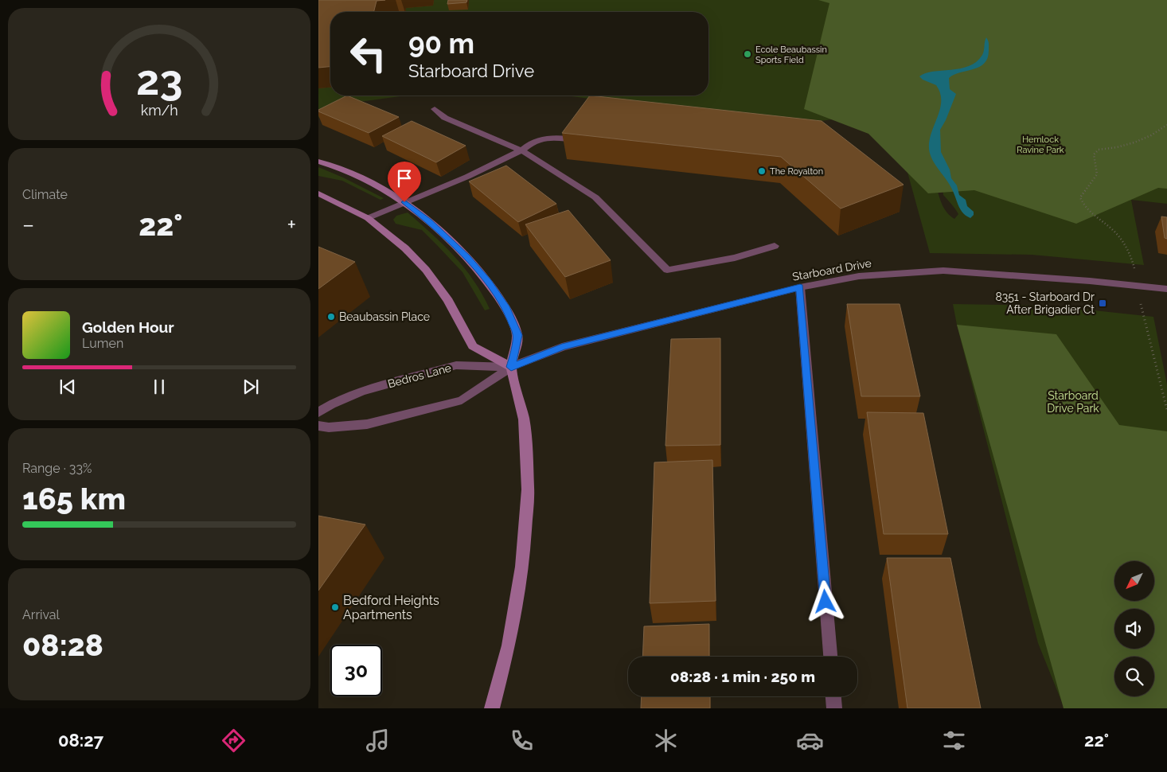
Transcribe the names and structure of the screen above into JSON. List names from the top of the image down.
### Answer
{
  "streets": {
    "street": ["Starboard Drive", "Bedros Lane"]
  },
  "crossings": [
    ["Starboard Drive", "Bedros Lane"]
  ],
  "parks": ["Hemlock Ravine Park", "Starboard Drive Park"],
  "places": {
    "other": [
      "Ecole Beaubassin Sports Field",
      "The Royalton",
      "Beaubassin Place",
      "Bedford Heights Apartments"
    ],
    "transit": ["8351 - Starboard Dr After Brigadier Ct"]
  },
  "north": "bottom left",
  "page": {
    "turn": ["90 m", "Starboard Drive"],
    "tile": [
      "Climate",
      ["Range · 33%", "165 km"],
      ["Arrival", "08:28"]
    ],
    "heat": ["−", "22°", "+"],
    "song": ["Golden Hour", "Lumen"],
    "limit": "30",
    "trip": "08:28 · 1 min · 250 m",
    "tabs": ["08:27", "22°"],
    "gauge": ["23", "km/h"]
  }
}
